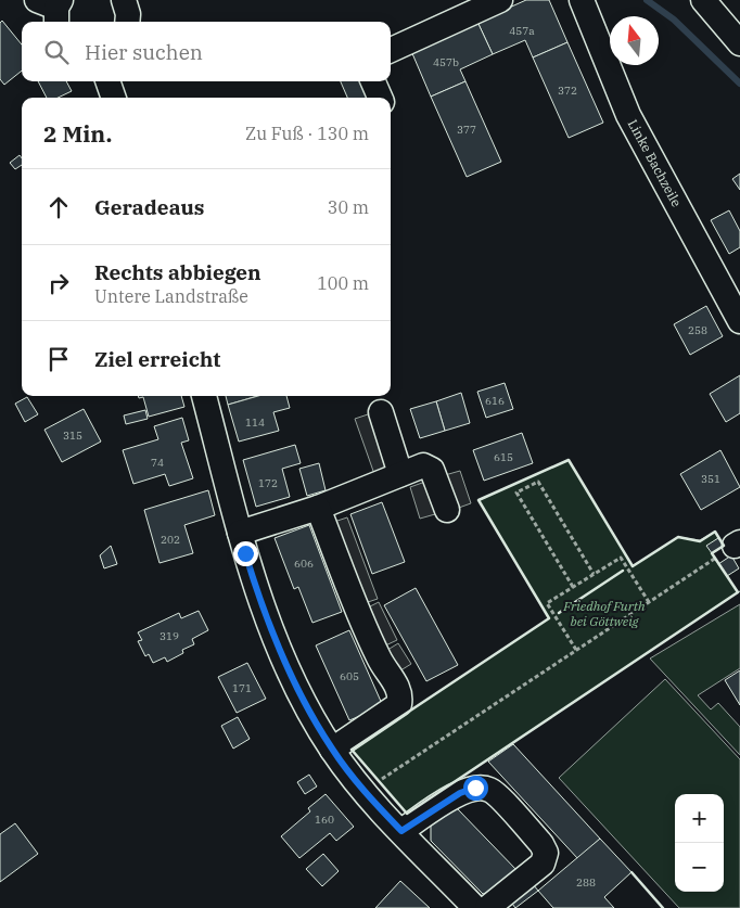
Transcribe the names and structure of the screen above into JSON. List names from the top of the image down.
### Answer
{
  "streets": {
    "street": ["Linke Bachzeile"]
  },
  "parks": ["Friedhof Furth bei Göttweig"],
  "house_numbers": [
    "457a",
    "457b",
    "372",
    "377",
    "258",
    "616",
    "114",
    "315",
    "615",
    "74",
    "351",
    "172",
    "202",
    "606",
    "319",
    "605",
    "171",
    "160",
    "288"
  ],
  "north": "top",
  "page": {
    "search": "Hier suchen",
    "heading": ["2 Min.", "Zu Fuß · 130 m"],
    "list": [
      ["Geradeaus", "30 m"],
      ["Rechts abbiegen", "Untere Landstraße", "100 m"],
      "Ziel erreicht"
    ],
    "map_buttons": ["+", "−"]
  }
}
